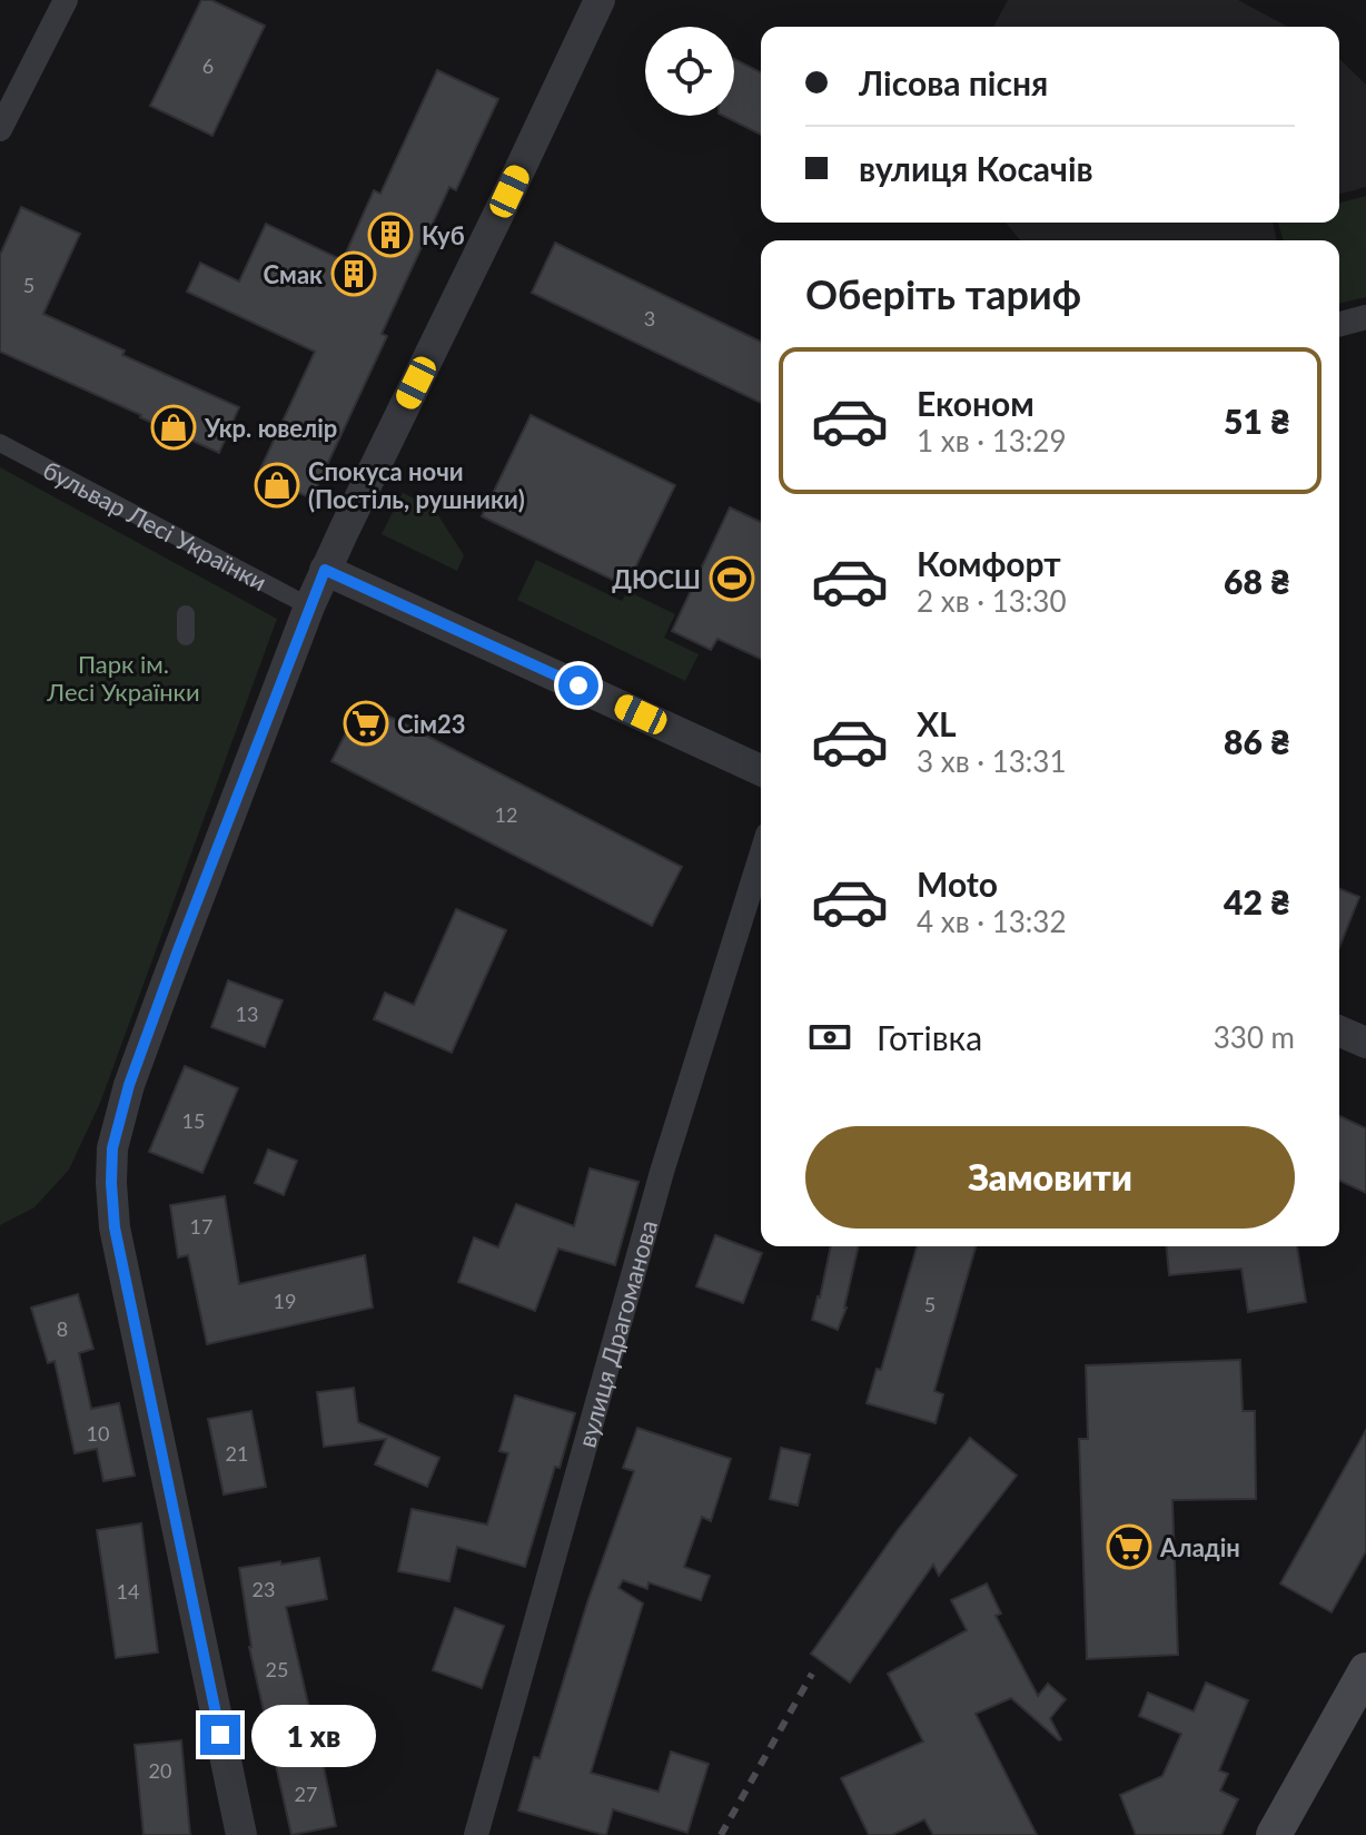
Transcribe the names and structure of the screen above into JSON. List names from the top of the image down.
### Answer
{
  "streets": {
    "street": ["бульвар Лесі Українки", "вулиця Драгоманова"]
  },
  "parks": ["Парк ім. Лесі Українки"],
  "places": {
    "building": ["Куб", "Смак"],
    "shop": ["Укр. ювелір", "Спокуса ночи (Постіль, рушники)"],
    "sports": ["ДЮСШ"],
    "supermarket": ["Сім23", "Аладін"]
  },
  "house_numbers": [
    "6",
    "5",
    "3",
    "12",
    "13",
    "15",
    "17",
    "19",
    "5",
    "8",
    "10",
    "21",
    "23",
    "14",
    "25",
    "20",
    "27"
  ],
  "page": {
    "banner": ["Лісова пісня", "вулиця Косачів"],
    "heading": "Оберіть тариф",
    "list": [
      {
        "name": "Економ",
        "note": "1 хв · 13:29",
        "value": "51 ₴"
      },
      {
        "name": "Комфорт",
        "note": "2 хв · 13:30",
        "value": "68 ₴"
      },
      {
        "name": "XL",
        "note": "3 хв · 13:31",
        "value": "86 ₴"
      },
      {
        "name": "Moto",
        "note": "4 хв · 13:32",
        "value": "42 ₴"
      }
    ],
    "pay": ["Готівка", "330 m"],
    "buttons": "Замовити",
    "bubble": "1 хв"
  }
}
